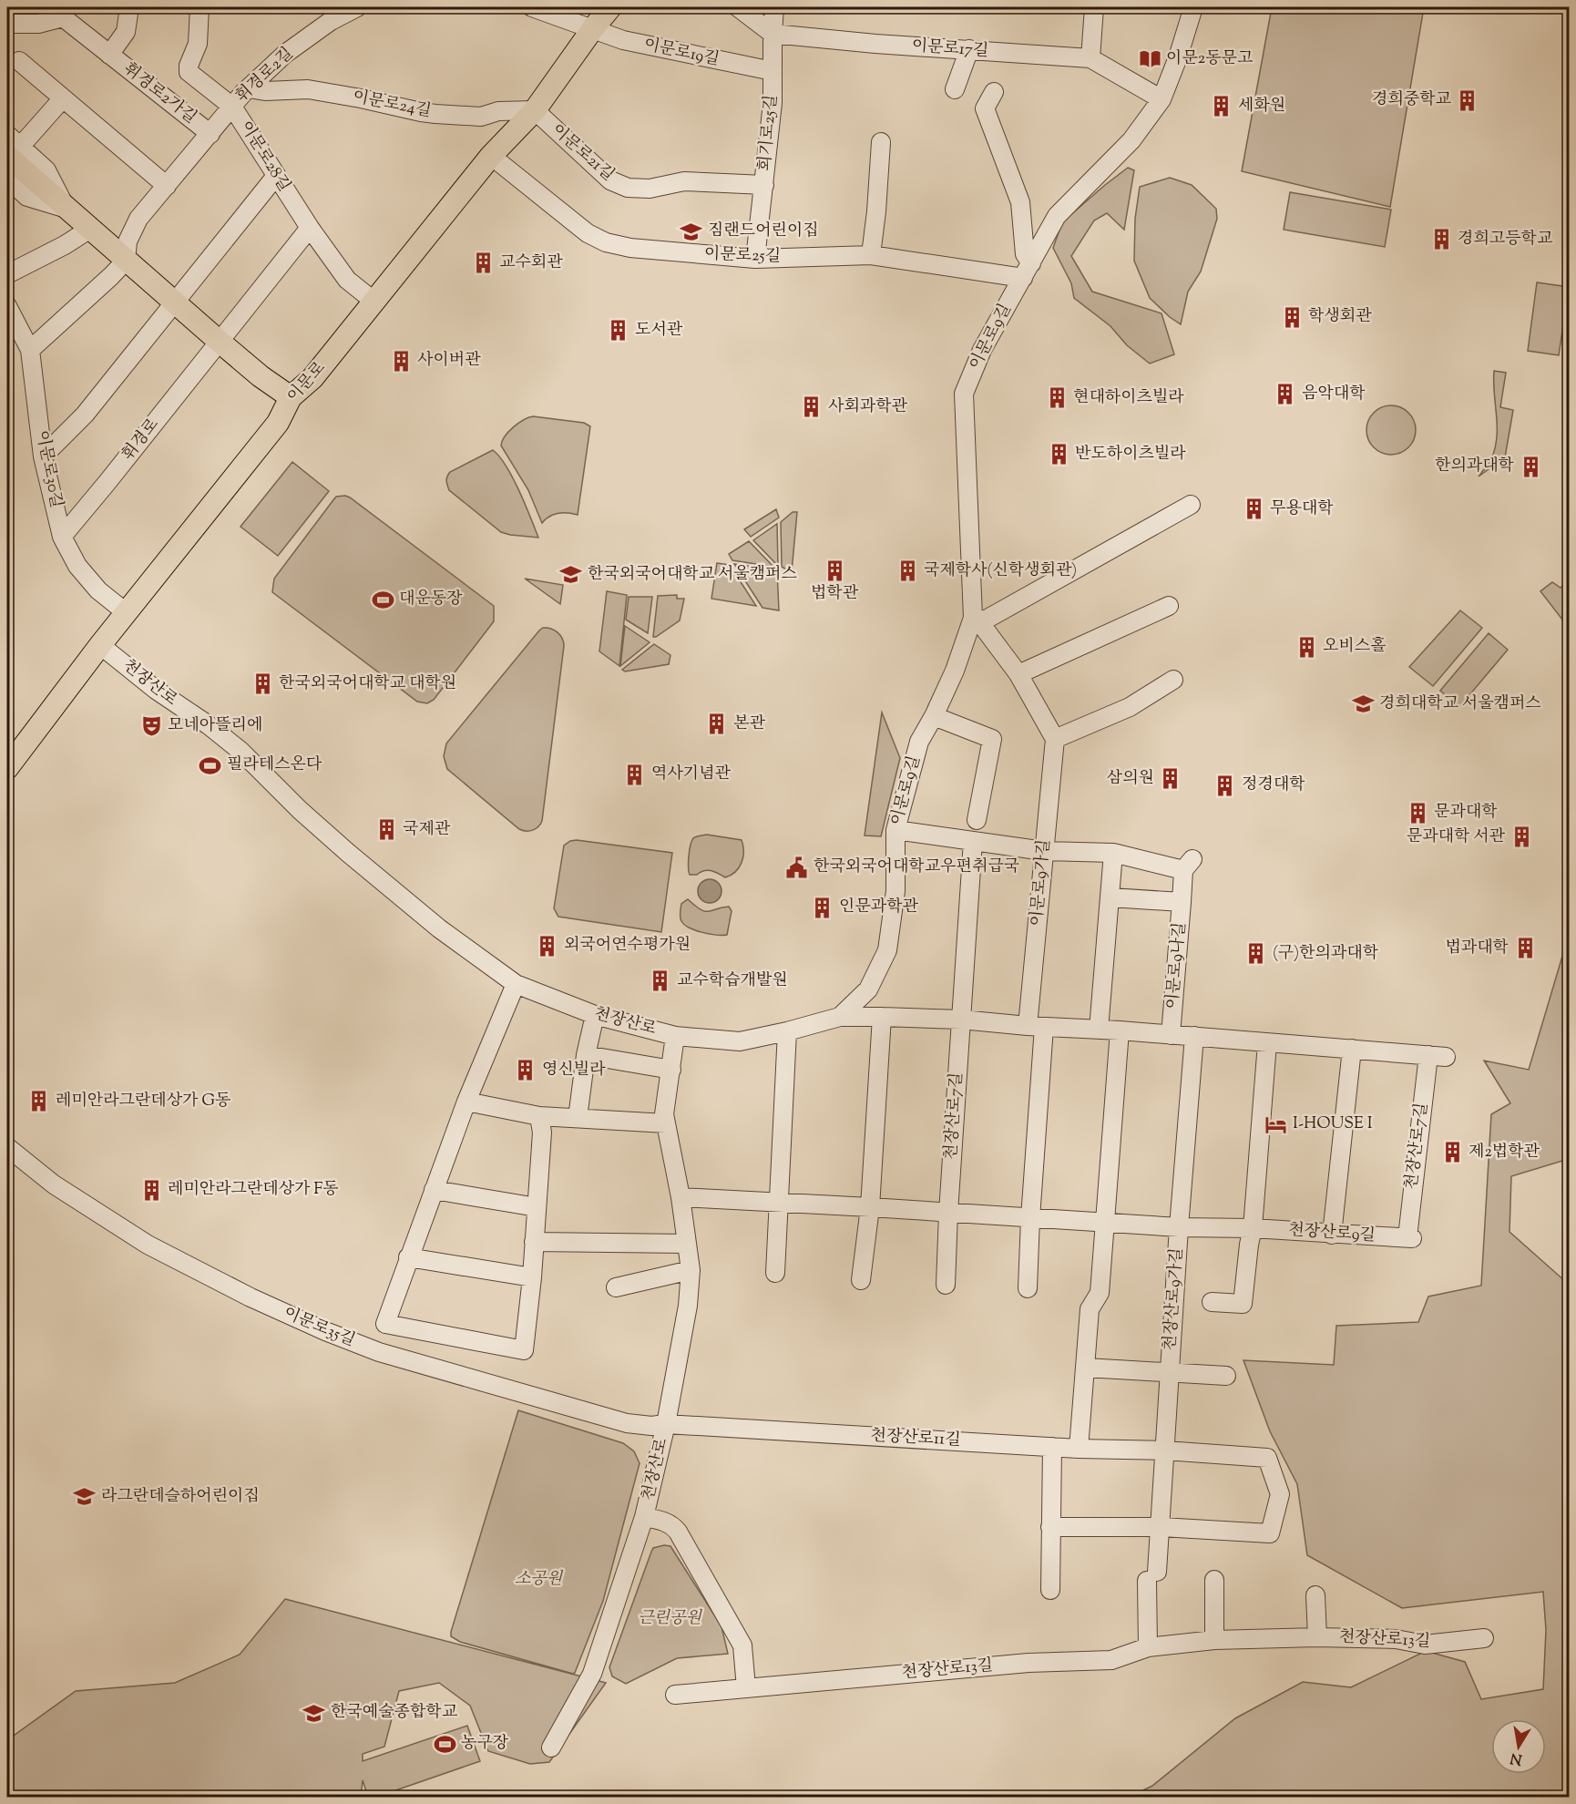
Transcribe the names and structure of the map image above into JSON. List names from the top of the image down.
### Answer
{
  "streets": {
    "main road": ["이문로"],
    "street": [
      "이문로17길",
      "이문로19길",
      "휘경로2길",
      "휘경로2가길",
      "이문로24길",
      "회기로25길",
      "이문로21길",
      "이문로28길",
      "이문로25길",
      "이문로9길",
      "휘경로",
      "이문로30길",
      "천장산로",
      "이문로9가길",
      "이문로9나길",
      "천장산로7길",
      "천장산로9길",
      "천장산로9가길",
      "이문로35길",
      "천장산로11길",
      "천장산로13길"
    ]
  },
  "crossings": [
    ["이문로17길", "회기로25길"],
    ["이문로17길", "이문로9길"],
    ["이문로19길", "회기로25길"],
    ["이문로19길", "이문로"],
    ["휘경로2길", "휘경로2가길"],
    ["휘경로2길", "이문로24길"],
    ["휘경로2길", "이문로28길"],
    ["이문로24길", "이문로21길"],
    ["이문로24길", "이문로"],
    ["회기로25길", "이문로21길"],
    ["회기로25길", "이문로25길"],
    ["이문로21길", "이문로"],
    ["이문로28길", "이문로"],
    ["이문로28길", "휘경로"],
    ["이문로25길", "이문로9길"],
    ["이문로25길", "이문로"],
    ["이문로9길", "천장산로7길"],
    ["이문로", "이문로30길"],
    ["이문로", "천장산로"],
    ["휘경로", "이문로30길"],
    ["천장산로", "천장산로7길"],
    ["천장산로", "천장산로9길"],
    ["천장산로", "이문로35길"],
    ["천장산로", "천장산로11길"],
    ["이문로9가길", "천장산로7길"],
    ["이문로9나길", "천장산로7길"],
    ["천장산로7길", "천장산로9길"],
    ["천장산로9길", "천장산로9가길"],
    ["천장산로9가길", "천장산로11길"],
    ["천장산로9가길", "천장산로13길"],
    ["이문로35길", "천장산로11길"]
  ],
  "parks": ["소공원", "근린공원"],
  "places": {
    "library": ["이문2동문고"],
    "building": [
      "경희중학교",
      "세화원",
      "경희고등학교",
      "교수회관",
      "학생회관",
      "도서관",
      "사이버관",
      "음악대학",
      "현대하이츠빌라",
      "사회과학관",
      "반도하이츠빌라",
      "한의과대학",
      "무용대학",
      "법학관",
      "국제학사(신학생회관)",
      "오비스홀",
      "한국외국어대학교 대학원",
      "본관",
      "역사기념관",
      "삼의원",
      "정경대학",
      "문과대학",
      "국제관",
      "문과대학 서관",
      "인문과학관",
      "외국어연수평가원",
      "법과대학",
      "(구)한의과대학",
      "교수학습개발원",
      "영신빌라",
      "레미안라그란데상가 G동",
      "제2법학관",
      "레미안라그란데상가 F동"
    ],
    "school or university": [
      "짐랜드어린이집",
      "한국외국어대학교 서울캠퍼스",
      "경희대학교 서울캠퍼스",
      "라그란데슬하어린이집",
      "한국예술종합학교"
    ],
    "sports": ["대운동장", "필라테스온다", "농구장"],
    "theatre": ["모네아뜰리에"],
    "public building": ["한국외국어대학교우편취급국"],
    "hotel": ["I-HOUSE I"]
  },
  "north": "bottom"
}
